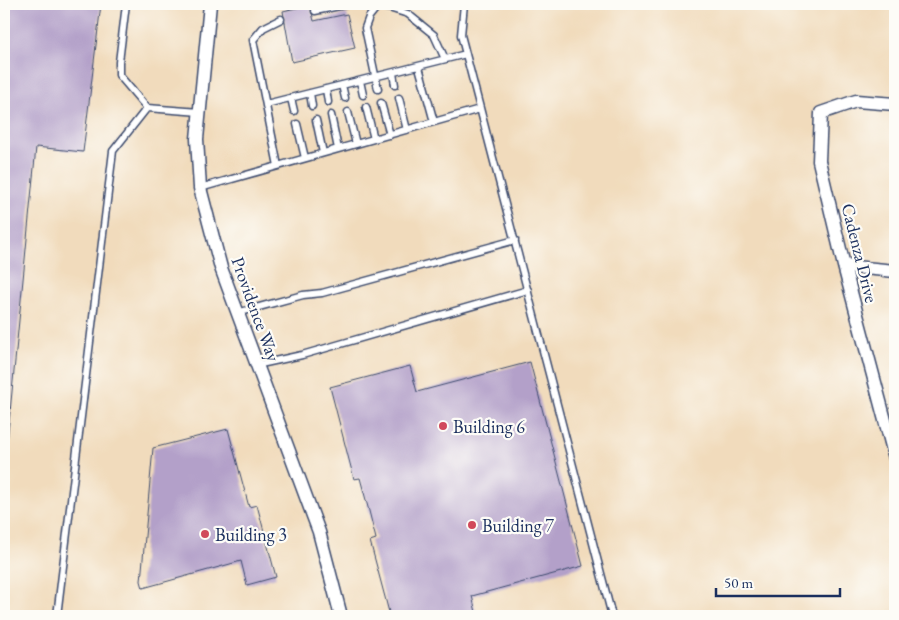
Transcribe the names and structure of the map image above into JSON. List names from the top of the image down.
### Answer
{
  "streets": {
    "street": ["Cadenza Drive", "Providence Way"]
  },
  "places": ["Building 6", "Building 7", "Building 3"],
  "scale_bar": "50 m"
}
